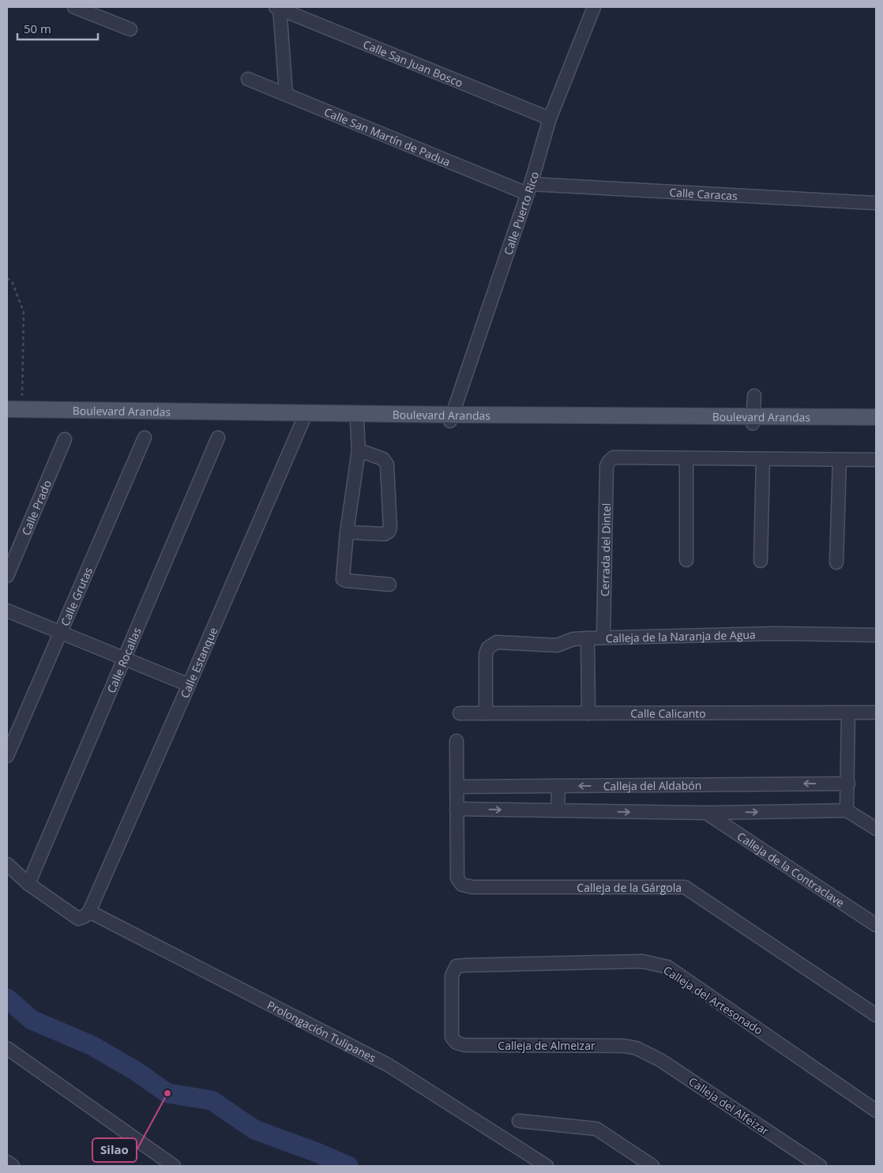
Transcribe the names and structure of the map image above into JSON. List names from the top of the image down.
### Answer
{
  "streets": {
    "main road": ["Boulevard Arandas"],
    "street": [
      "Calle San Juan Bosco",
      "Calle San Martín de Padua",
      "Calle Caracas",
      "Calle Puerto Rico",
      "Calle Prado",
      "Cerrada del Dintel",
      "Calle Grutas",
      "Calleja de la Naranja de Agua",
      "Calle Rocallas",
      "Calle Estanque",
      "Calle Calicanto",
      "Calleja del Aldabón",
      "Calleja de la Contraclave",
      "Calleja de la Gárgola",
      "Calleja del Artesonado",
      "Prolongación Tulipanes",
      "Calleja de Almeizar",
      "Calleja del Alfeizar"
    ]
  },
  "crossings": [
    ["Calle San Juan Bosco", "Calle Puerto Rico"],
    ["Calle San Martín de Padua", "Calle Caracas"],
    ["Calle San Martín de Padua", "Calle Puerto Rico"],
    ["Calle Caracas", "Calle Puerto Rico"],
    ["Calle Puerto Rico", "Boulevard Arandas"],
    ["Boulevard Arandas", "Calle Estanque"],
    ["Cerrada del Dintel", "Calleja de la Naranja de Agua"],
    ["Calleja de la Naranja de Agua", "Calle Calicanto"],
    ["Calle Estanque", "Prolongación Tulipanes"],
    ["Calleja del Artesonado", "Calleja de Almeizar"],
    ["Calleja de Almeizar", "Calleja del Alfeizar"]
  ],
  "places": ["Silao"],
  "scale_bar": "50 m"
}
